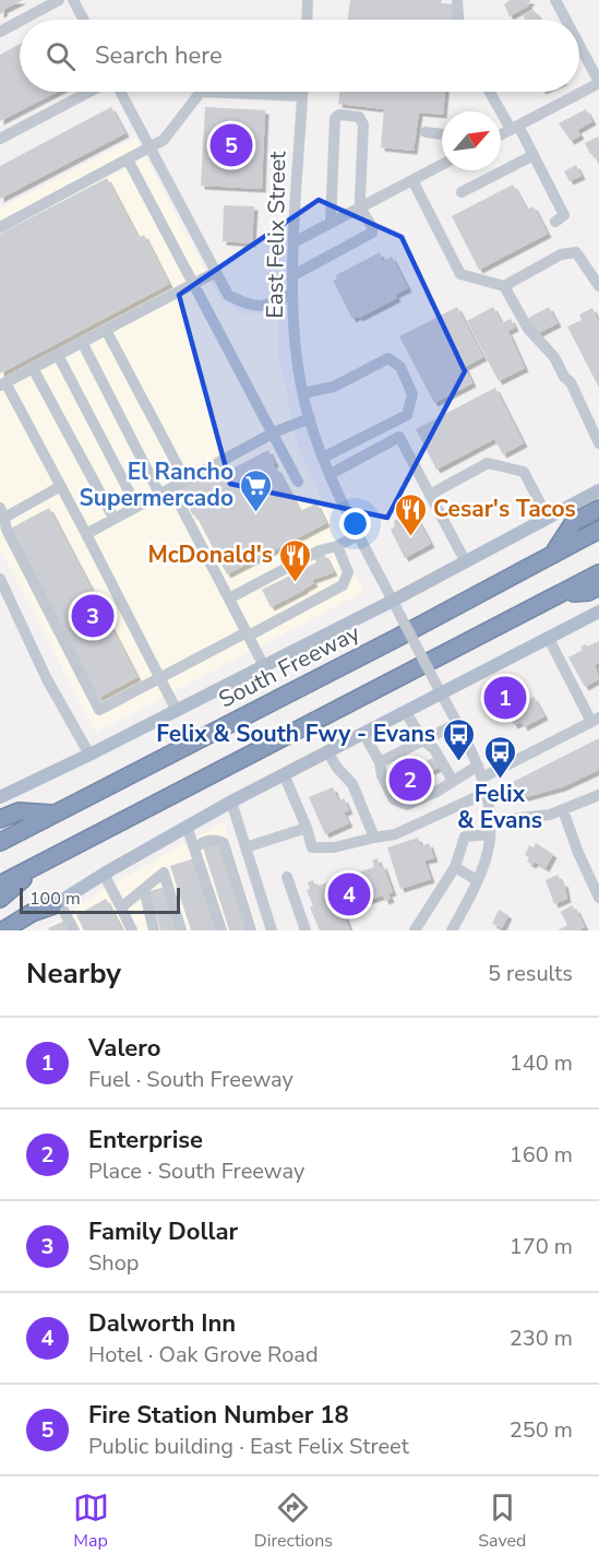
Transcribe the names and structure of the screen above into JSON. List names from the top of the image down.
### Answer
{
  "streets": {
    "highway": ["South Freeway"],
    "street": ["East Felix Street"]
  },
  "crossings": [
    ["East Felix Street", "South Freeway"]
  ],
  "places": {
    "supermarket": ["El Rancho Supermercado"],
    "restaurant": ["Cesar's Tacos", "McDonald's"],
    "bus stop": ["Felix & South Fwy - Evans", "Felix & Evans"]
  },
  "scale_bar": "100 m",
  "north": "top right",
  "page": {
    "search": "Search here",
    "pins": [
      "5",
      "3",
      "1",
      "2",
      "4"
    ],
    "scale": "100 m",
    "heading": ["Nearby", "5 results"],
    "list": [
      {
        "mark": "1",
        "name": "Valero",
        "note": "Fuel · South Freeway",
        "value": "140 m"
      },
      {
        "mark": "2",
        "name": "Enterprise",
        "note": "Place · South Freeway",
        "value": "160 m"
      },
      {
        "mark": "3",
        "name": "Family Dollar",
        "note": "Shop",
        "value": "170 m"
      },
      {
        "mark": "4",
        "name": "Dalworth Inn",
        "note": "Hotel · Oak Grove Road",
        "value": "230 m"
      },
      {
        "mark": "5",
        "name": "Fire Station Number 18",
        "note": "Public building · East Felix Street",
        "value": "250 m"
      }
    ],
    "nav": ["Map", "Directions", "Saved"]
  }
}
